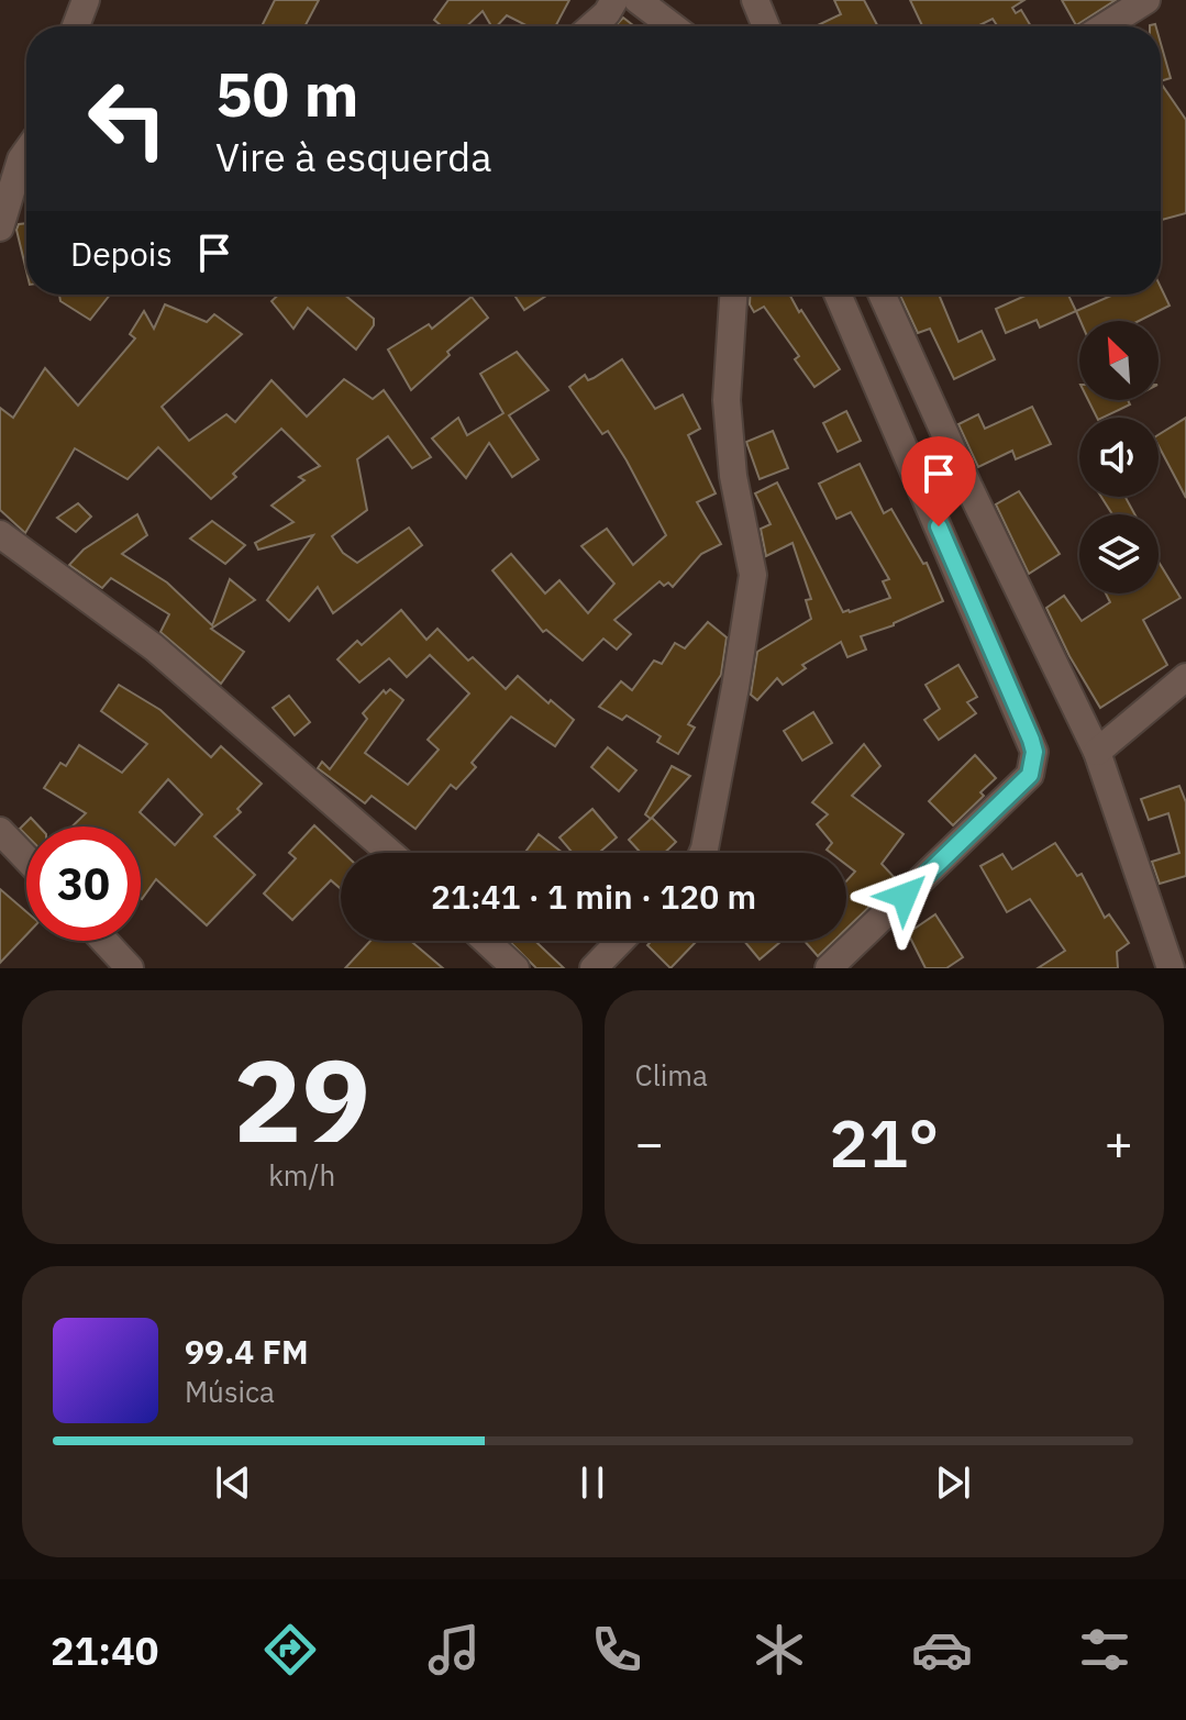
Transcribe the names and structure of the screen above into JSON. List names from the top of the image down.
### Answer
{
  "north": "top left",
  "page": {
    "turn": ["50 m", "Vire à esquerda"],
    "then": "Depois",
    "limit": "30",
    "trip": "21:41 · 1 min · 120 m",
    "tile": [
      ["29", "km/h"],
      "Clima"
    ],
    "heat": ["−", "21°", "+"],
    "song": ["99.4 FM", "Música"],
    "tabs": "21:40"
  }
}
